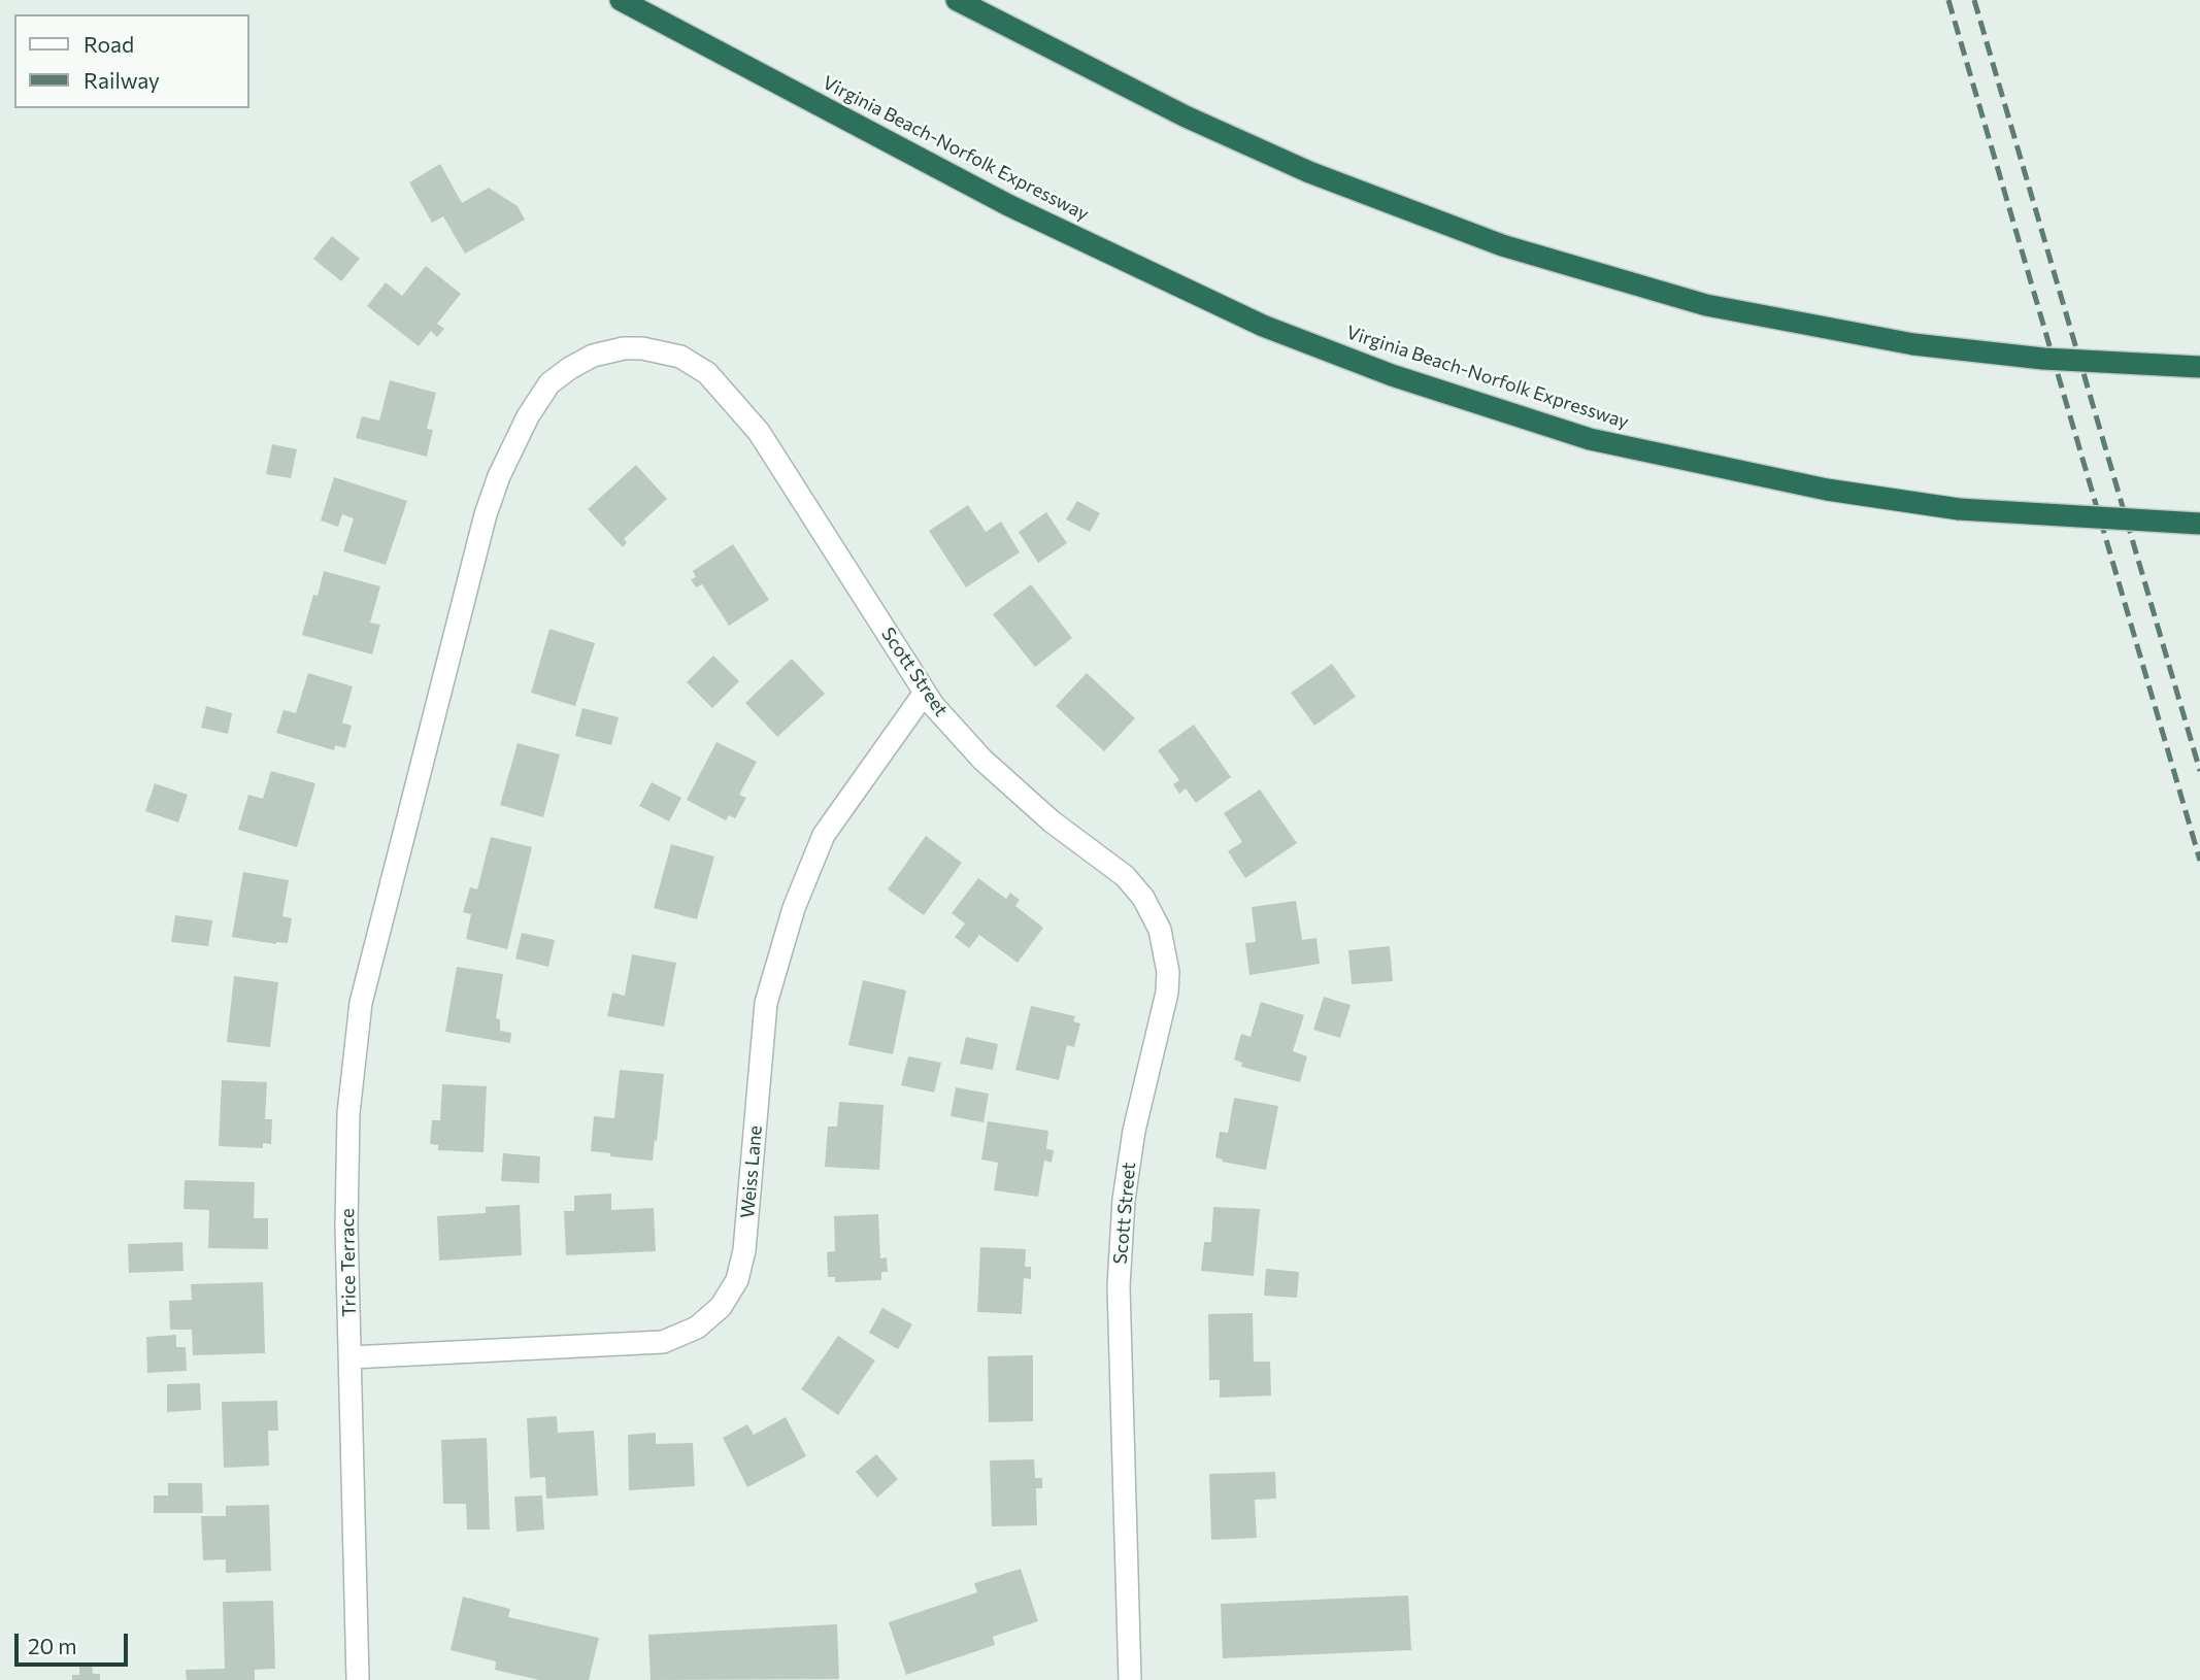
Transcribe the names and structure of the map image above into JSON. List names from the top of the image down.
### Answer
{
  "streets": {
    "highway": ["Virginia Beach-Norfolk Expressway"],
    "street": ["Scott Street", "Weiss Lane", "Trice Terrace"]
  },
  "crossings": [
    ["Scott Street", "Weiss Lane"],
    ["Scott Street", "Trice Terrace"],
    ["Weiss Lane", "Trice Terrace"]
  ],
  "legend": ["Road", "Railway"],
  "scale_bar": "20 m"
}
